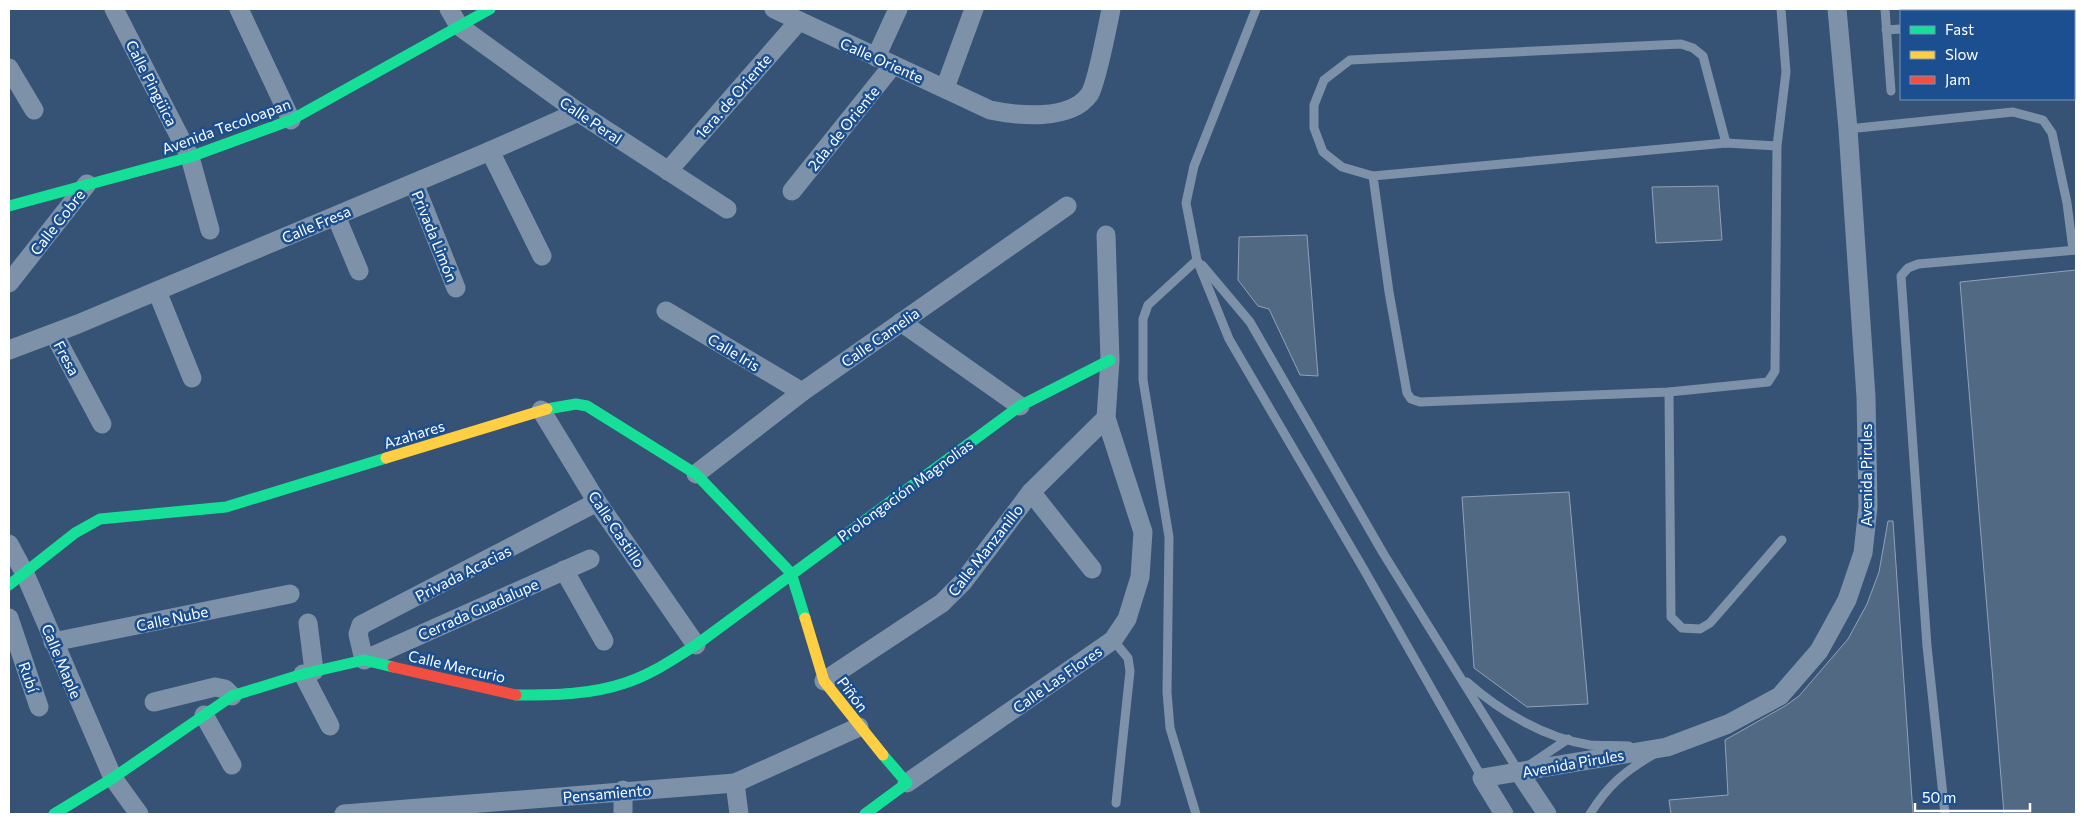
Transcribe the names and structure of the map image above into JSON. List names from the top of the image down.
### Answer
{
  "streets": {
    "street": [
      "Calle Oriente",
      "Calle Pingüica",
      "1era. de Oriente",
      "Calle Peral",
      "Avenida Tecoloapan",
      "2da. de Oriente",
      "Calle Cobre",
      "Calle Fresa",
      "Privada Limón",
      "Calle Camelia",
      "Calle Iris",
      "Fresa",
      "Azahares",
      "Avenida Pirules",
      "Prolongación Magnolias",
      "Calle Castillo",
      "Calle Manzanillo",
      "Privada Acacias",
      "Cerrada Guadalupe",
      "Calle Nube",
      "Calle Maple",
      "Calle Mercurio",
      "Rubí",
      "Calle Las Flores",
      "Piñón",
      "Pensamiento"
    ]
  },
  "crossings": [
    ["Calle Oriente", "1era. de Oriente"],
    ["Calle Oriente", "2da. de Oriente"],
    ["Calle Pingüica", "Avenida Tecoloapan"],
    ["1era. de Oriente", "Calle Peral"],
    ["Calle Peral", "Avenida Tecoloapan"],
    ["Calle Peral", "Calle Fresa"],
    ["Avenida Tecoloapan", "Calle Cobre"],
    ["Calle Fresa", "Privada Limón"],
    ["Calle Fresa", "Fresa"],
    ["Calle Camelia", "Calle Iris"],
    ["Calle Camelia", "Azahares"],
    ["Azahares", "Prolongación Magnolias"],
    ["Azahares", "Calle Castillo"],
    ["Azahares", "Calle Maple"],
    ["Azahares", "Calle Mercurio"],
    ["Azahares", "Piñón"],
    ["Prolongación Magnolias", "Calle Mercurio"],
    ["Prolongación Magnolias", "Piñón"],
    ["Calle Castillo", "Privada Acacias"],
    ["Calle Castillo", "Calle Mercurio"],
    ["Calle Manzanillo", "Calle Las Flores"],
    ["Calle Manzanillo", "Piñón"],
    ["Privada Acacias", "Cerrada Guadalupe"],
    ["Privada Acacias", "Calle Mercurio"],
    ["Cerrada Guadalupe", "Calle Mercurio"],
    ["Calle Nube", "Calle Maple"],
    ["Calle Maple", "Calle Mercurio"],
    ["Calle Mercurio", "Piñón"],
    ["Calle Las Flores", "Piñón"],
    ["Piñón", "Pensamiento"]
  ],
  "legend": ["Fast", "Slow", "Jam"],
  "scale_bar": "50 m"
}
